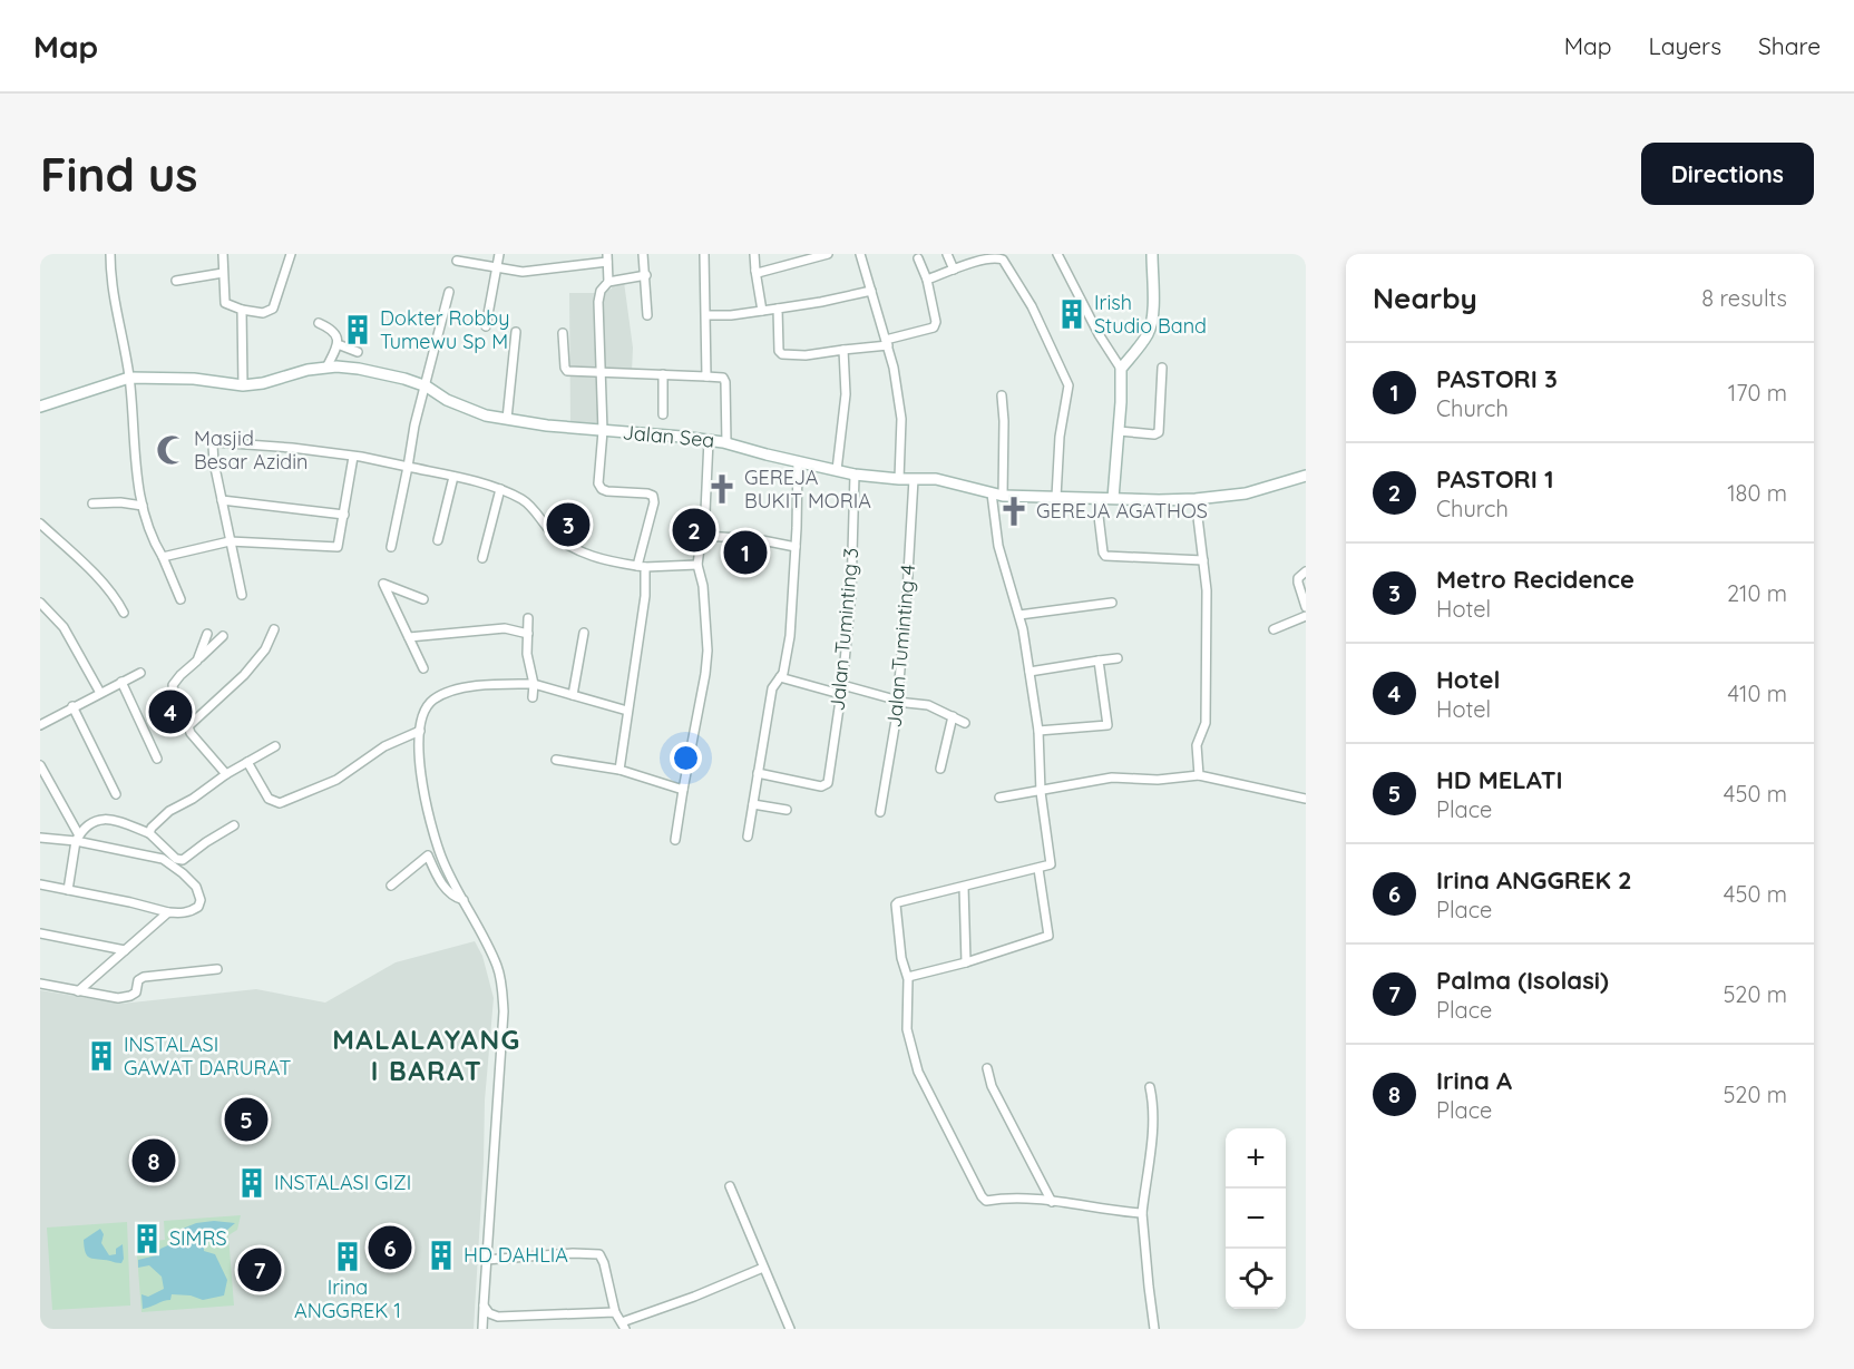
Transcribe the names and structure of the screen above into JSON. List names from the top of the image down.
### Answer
{
  "streets": {
    "main road": ["Jalan Sea"],
    "street": ["Jalan Tuminting 3", "Jalan Tuminting 4"]
  },
  "crossings": [
    ["Jalan Sea", "Jalan Tuminting 3"],
    ["Jalan Sea", "Jalan Tuminting 4"]
  ],
  "districts": ["MALALAYANG I BARAT"],
  "places": {
    "building": [
      "Irish Studio Band",
      "Dokter Robby Tumewu Sp M",
      "INSTALASI GAWAT DARURAT",
      "INSTALASI GIZI",
      "SIMRS",
      "HD DAHLIA",
      "Irina ANGGREK 1"
    ],
    "mosque": ["Masjid Besar Azidin"],
    "church": ["GEREJA BUKIT MORIA", "GEREJA AGATHOS"]
  },
  "page": {
    "header": "Map",
    "nav": ["Map", "Layers", "Share"],
    "buttons": "Directions",
    "title": "Find us",
    "heading": ["Nearby", "8 results"],
    "list": [
      {
        "mark": "1",
        "name": "PASTORI 3",
        "note": "Church",
        "value": "170 m"
      },
      {
        "mark": "2",
        "name": "PASTORI 1",
        "note": "Church",
        "value": "180 m"
      },
      {
        "mark": "3",
        "name": "Metro Recidence",
        "note": "Hotel",
        "value": "210 m"
      },
      {
        "mark": "4",
        "name": "Hotel",
        "note": "Hotel",
        "value": "410 m"
      },
      {
        "mark": "5",
        "name": "HD MELATI",
        "note": "Place",
        "value": "450 m"
      },
      {
        "mark": "6",
        "name": "Irina ANGGREK 2",
        "note": "Place",
        "value": "450 m"
      },
      {
        "mark": "7",
        "name": "Palma (Isolasi)",
        "note": "Place",
        "value": "520 m"
      },
      {
        "mark": "8",
        "name": "Irina A",
        "note": "Place",
        "value": "520 m"
      }
    ],
    "pins": [
      "3",
      "2",
      "1",
      "4",
      "5",
      "8",
      "6",
      "7"
    ],
    "map_buttons": ["+", "−"]
  }
}
